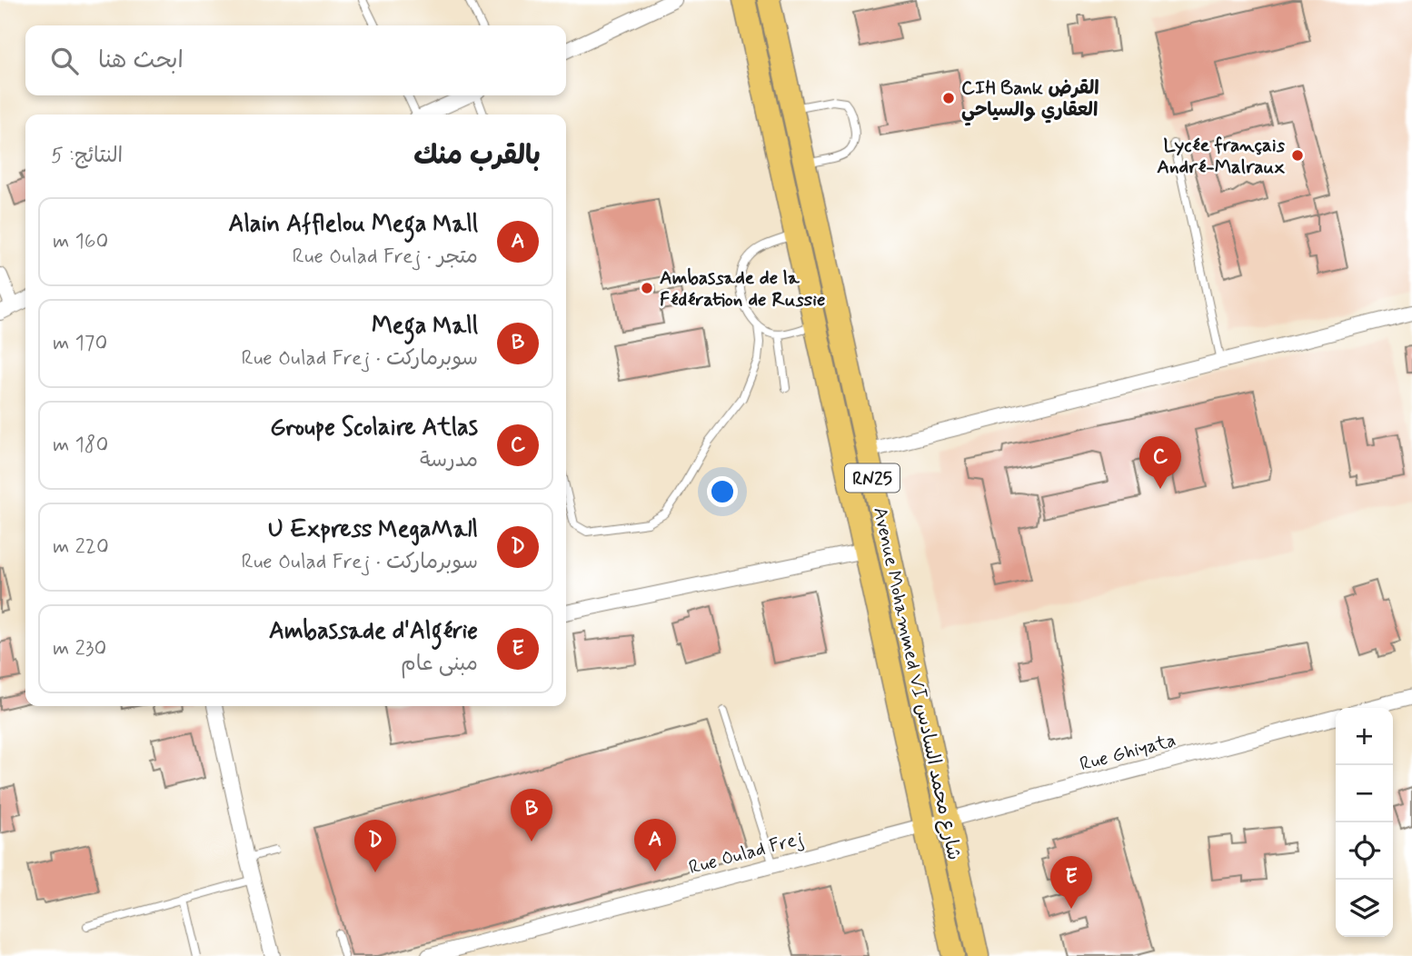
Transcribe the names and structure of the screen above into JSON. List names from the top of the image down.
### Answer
{
  "streets": {
    "main road": ["RN25", "Avenue Mohammed VI شارع محمد السادس"],
    "street": ["Rue Ghiyata", "Rue Oulad Frej"]
  },
  "crossings": [
    ["Avenue Mohammed VI شارع محمد السادس", "Rue Ghiyata"],
    ["Avenue Mohammed VI شارع محمد السادس", "Rue Oulad Frej"],
    ["Rue Ghiyata", "Rue Oulad Frej"]
  ],
  "places": ["CIH Bank القرض العقاري والسياحي", "Lycée français André-Malraux", "Ambassade de la Fédération de Russie"],
  "page": {
    "search": "ابحث هنا",
    "heading": ["بالقرب منك", "النتائج: 5"],
    "list": [
      {
        "mark": "A",
        "name": "Alain Afflelou Mega Mall",
        "note": "متجر · Rue Oulad Frej",
        "value": "160 m"
      },
      {
        "mark": "B",
        "name": "Mega Mall",
        "note": "سوبرماركت · Rue Oulad Frej",
        "value": "170 m"
      },
      {
        "mark": "C",
        "name": "Groupe Scolaire Atlas",
        "note": "مدرسة",
        "value": "180 m"
      },
      {
        "mark": "D",
        "name": "U Express MegaMall",
        "note": "سوبرماركت · Rue Oulad Frej",
        "value": "220 m"
      },
      {
        "mark": "E",
        "name": "Ambassade d'Algérie",
        "note": "مبنى عام",
        "value": "230 m"
      }
    ],
    "pins": [
      "C",
      "B",
      "A",
      "D",
      "E"
    ],
    "map_buttons": ["+", "−"]
  }
}
